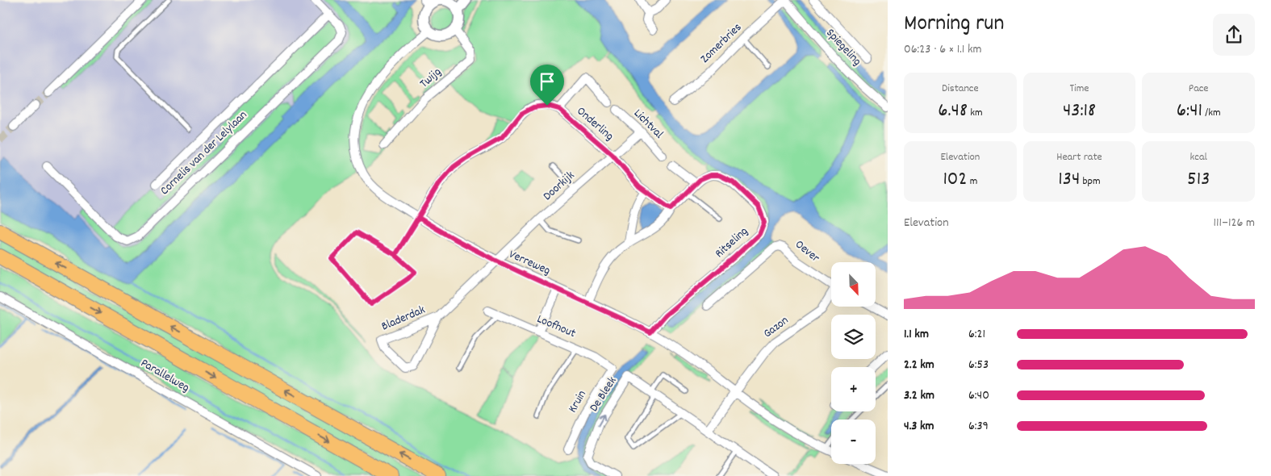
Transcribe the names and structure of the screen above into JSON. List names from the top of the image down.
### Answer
{
  "streets": {
    "street": [
      "Zomerbries",
      "Spiegeling",
      "Twijg",
      "Onderling",
      "Lichtval",
      "Cornelis van der Lelylaan",
      "Doorkijk",
      "Ritseling",
      "Oever",
      "Verreweg",
      "Bladerdak",
      "Loofhout",
      "Gazon",
      "Parallelweg",
      "De Bleek",
      "Kruin"
    ]
  },
  "crossings": [
    ["Zomerbries", "Spiegeling"],
    ["Twijg", "Verreweg"],
    ["Onderling", "Doorkijk"],
    ["Onderling", "Ritseling"],
    ["Onderling", "Verreweg"],
    ["Lichtval", "Doorkijk"],
    ["Doorkijk", "Verreweg"],
    ["Doorkijk", "Bladerdak"],
    ["Ritseling", "Verreweg"],
    ["Verreweg", "Bladerdak"],
    ["Verreweg", "Gazon"],
    ["Loofhout", "Kruin"]
  ],
  "north": "bottom right",
  "page": {
    "heading": ["Morning run", "06:23 · 6 × 1.1 km"],
    "stats": [
      ["Distance", "6.48 km"],
      ["Time", "43:18"],
      ["Pace", "6:41 /km"],
      ["Elevation", "102 m"],
      ["Heart rate", "134 bpm"],
      ["kcal", "513"]
    ],
    "chart": ["Elevation", "111–126 m"],
    "map_buttons": ["+", "−"],
    "list": [
      {
        "name": "1.1 km",
        "note": "6:21"
      },
      {
        "name": "2.2 km",
        "note": "6:53"
      },
      {
        "name": "3.2 km",
        "note": "6:40"
      },
      {
        "name": "4.3 km",
        "note": "6:39"
      }
    ]
  }
}
